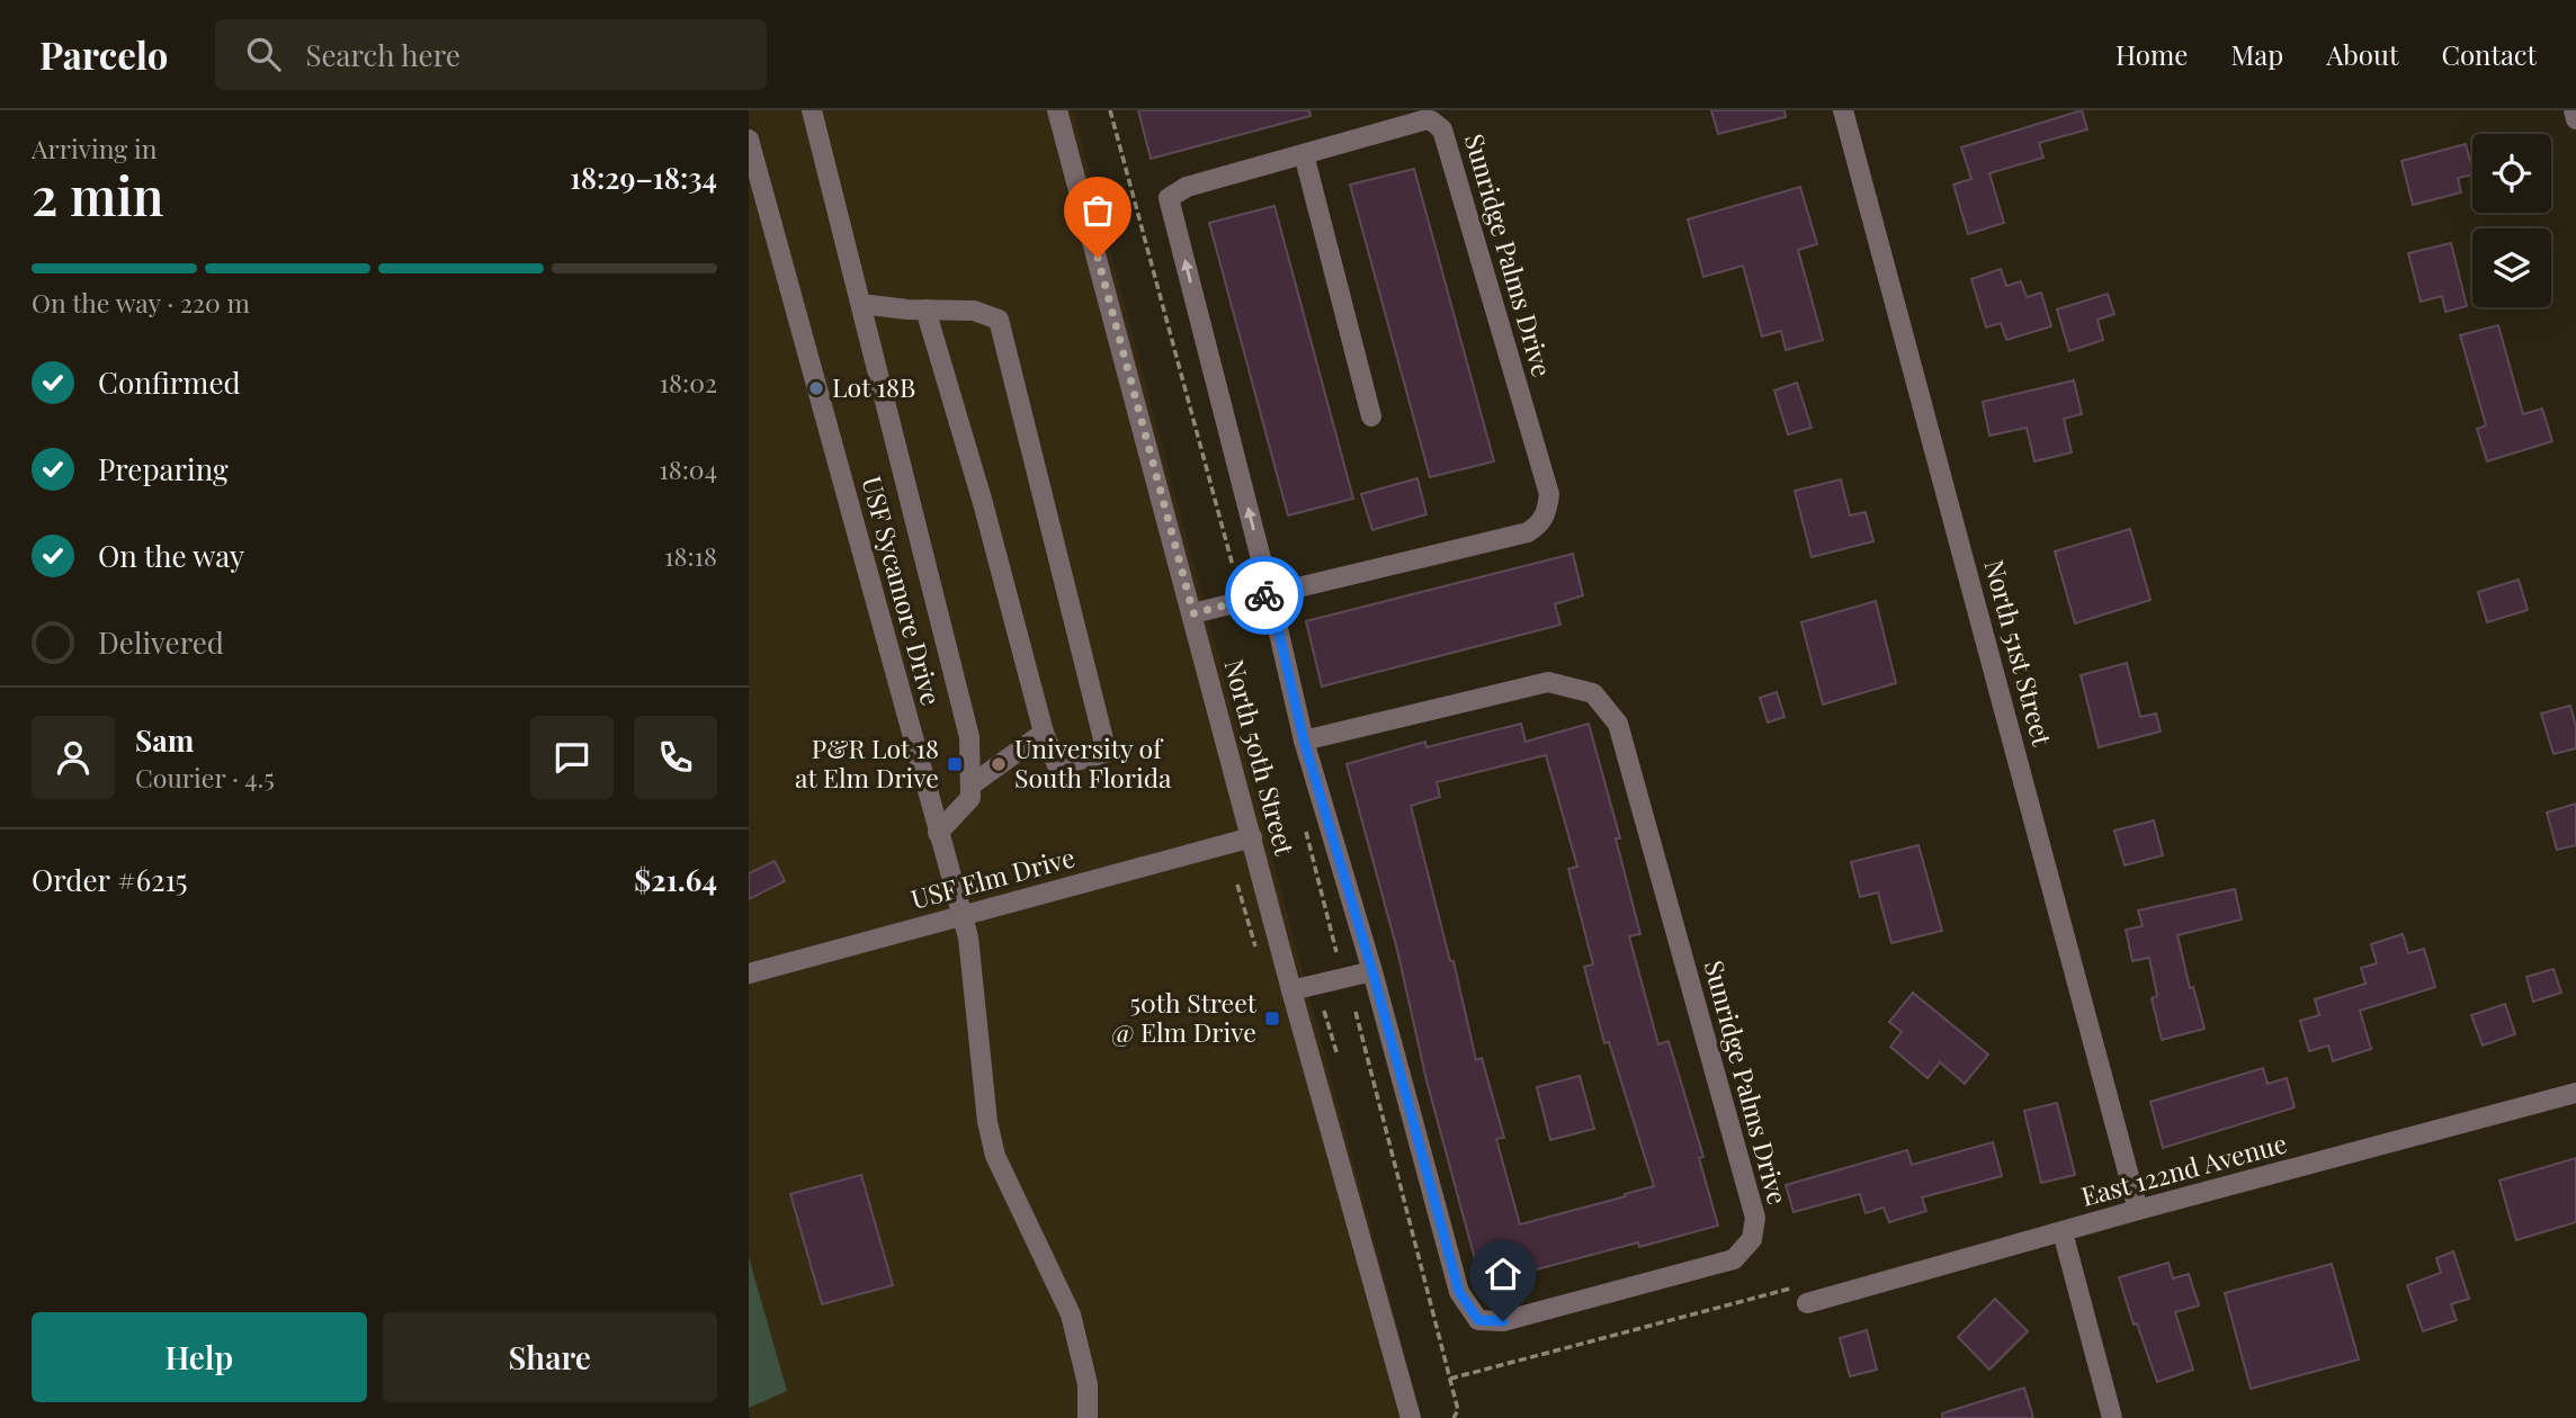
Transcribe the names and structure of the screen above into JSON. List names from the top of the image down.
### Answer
{
  "streets": {
    "street": [
      "Sunridge Palms Drive",
      "USF Sycamore Drive",
      "North 51st Street",
      "North 50th Street",
      "USF Elm Drive",
      "East 122nd Avenue"
    ]
  },
  "crossings": [
    ["USF Sycamore Drive", "USF Elm Drive"],
    ["North 51st Street", "East 122nd Avenue"],
    ["North 50th Street", "USF Elm Drive"]
  ],
  "places": {
    "other": ["Lot 18B", "University of South Florida"],
    "transit": ["P&R Lot 18 at Elm Drive", "50th Street @ Elm Drive"]
  },
  "page": {
    "header": "Parcelo",
    "search": "Search here",
    "nav": [
      "Home",
      "Map",
      "About",
      "Contact"
    ],
    "heading": ["2 min", "Arriving in", "18:29–18:34"],
    "panel": [
      "Sam",
      "Courier · 4.5",
      "Order #6215",
      "$21.64"
    ],
    "bar": "On the way · 220 m",
    "list": [
      ["Confirmed", "18:02"],
      ["Preparing", "18:04"],
      ["On the way", "18:18"],
      "Delivered"
    ],
    "buttons": ["Help", "Share"]
  }
}
